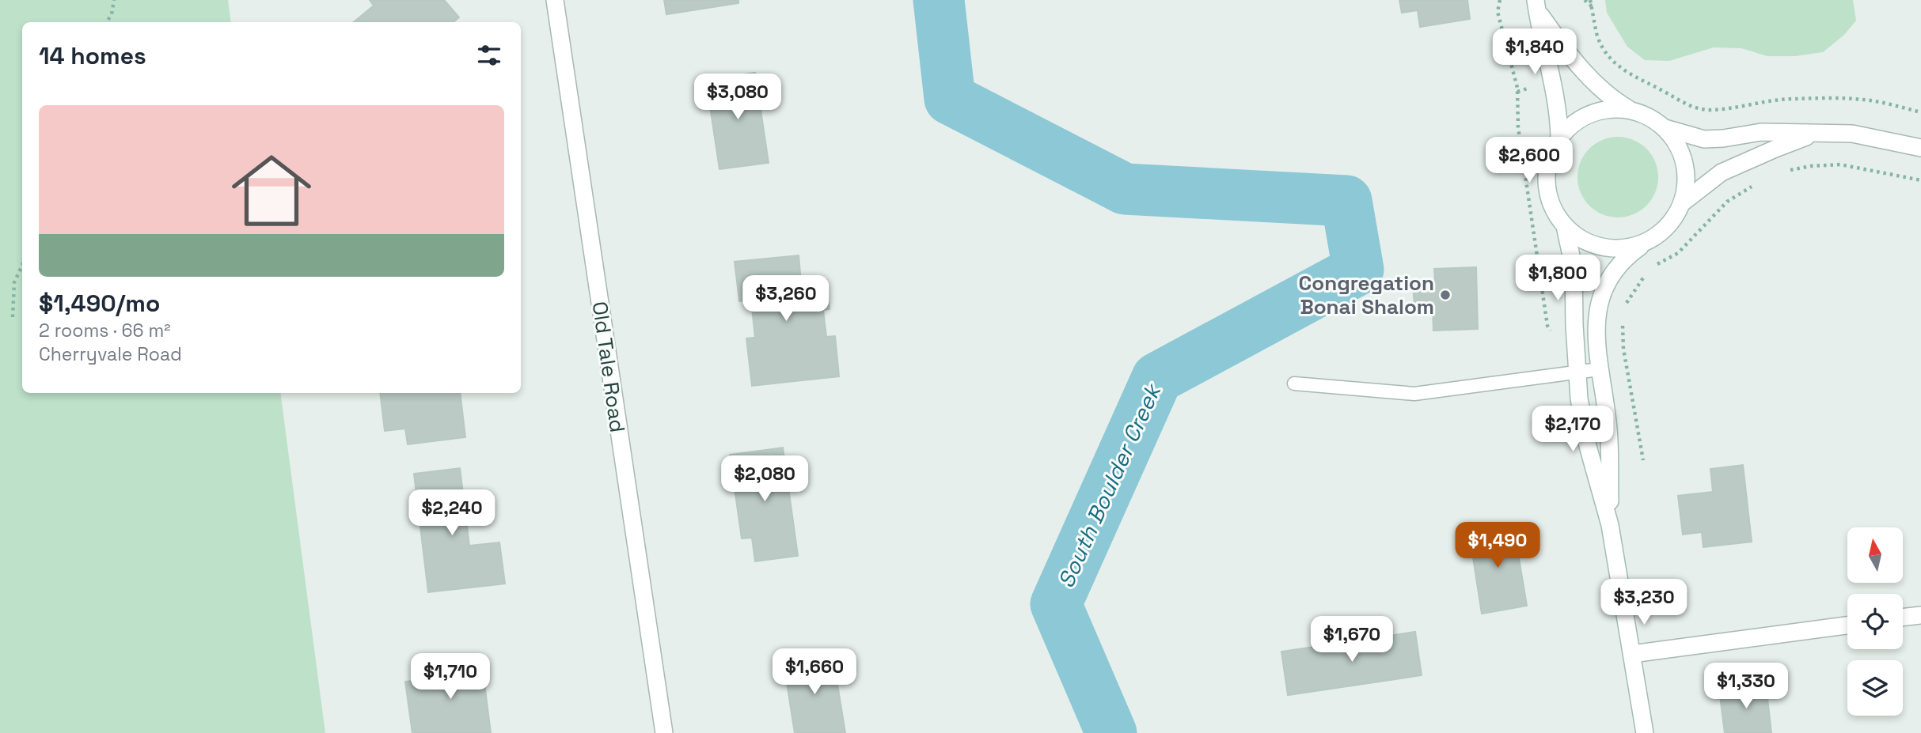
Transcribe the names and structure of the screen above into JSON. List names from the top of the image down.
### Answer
{
  "streets": {
    "street": ["Old Tale Road"]
  },
  "water": ["South Boulder Creek"],
  "places": ["Congregation Bonai Shalom"],
  "north": "top",
  "page": {
    "heading": "14 homes",
    "price": [
      "$1,840",
      "$3,080",
      "$2,600",
      "$1,800",
      "$3,260",
      "$2,170",
      "$2,080",
      "$2,240",
      "$1,490",
      "$3,230",
      "$1,670",
      "$1,660",
      "$1,710",
      "$1,330"
    ],
    "list": [
      {
        "name": "$1,490/mo",
        "note": "2 rooms · 66 m² · Cherryvale Road"
      }
    ]
  }
}
